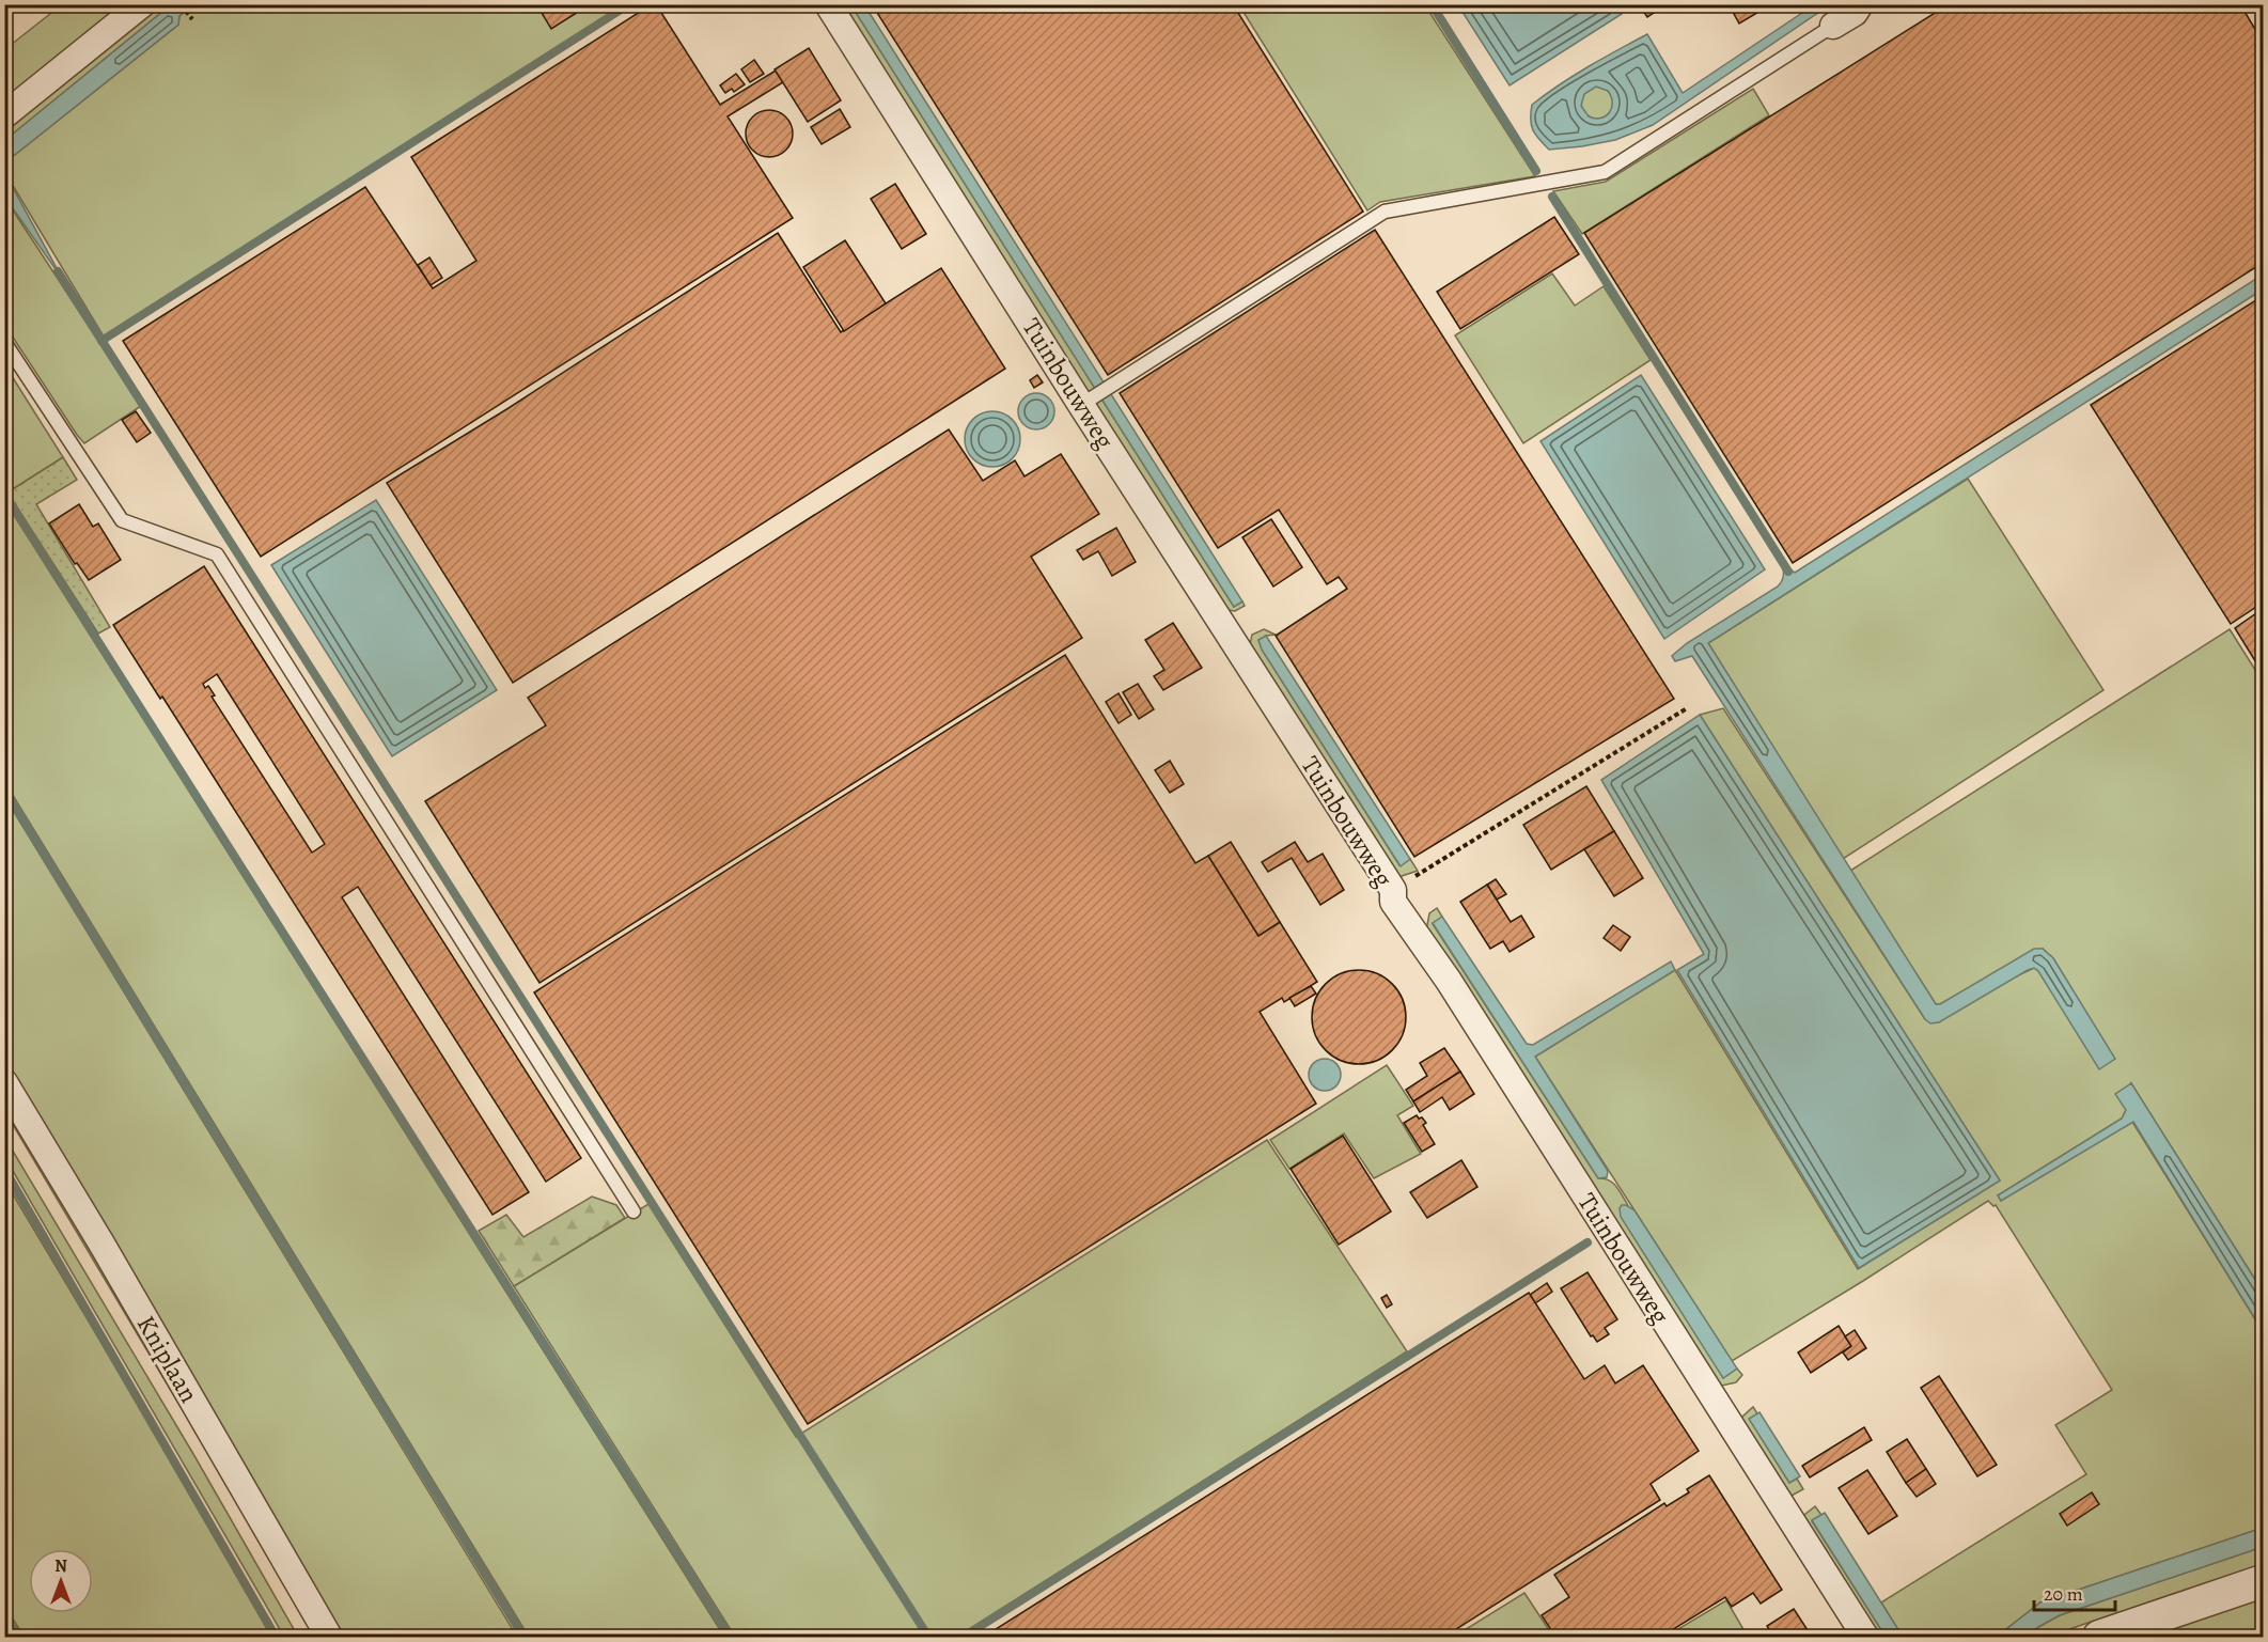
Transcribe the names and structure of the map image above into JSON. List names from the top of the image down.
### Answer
{
  "streets": {
    "street": ["Tuinbouwweg", "Kniplaan"]
  },
  "scale_bar": "20 m",
  "north": "top"
}
